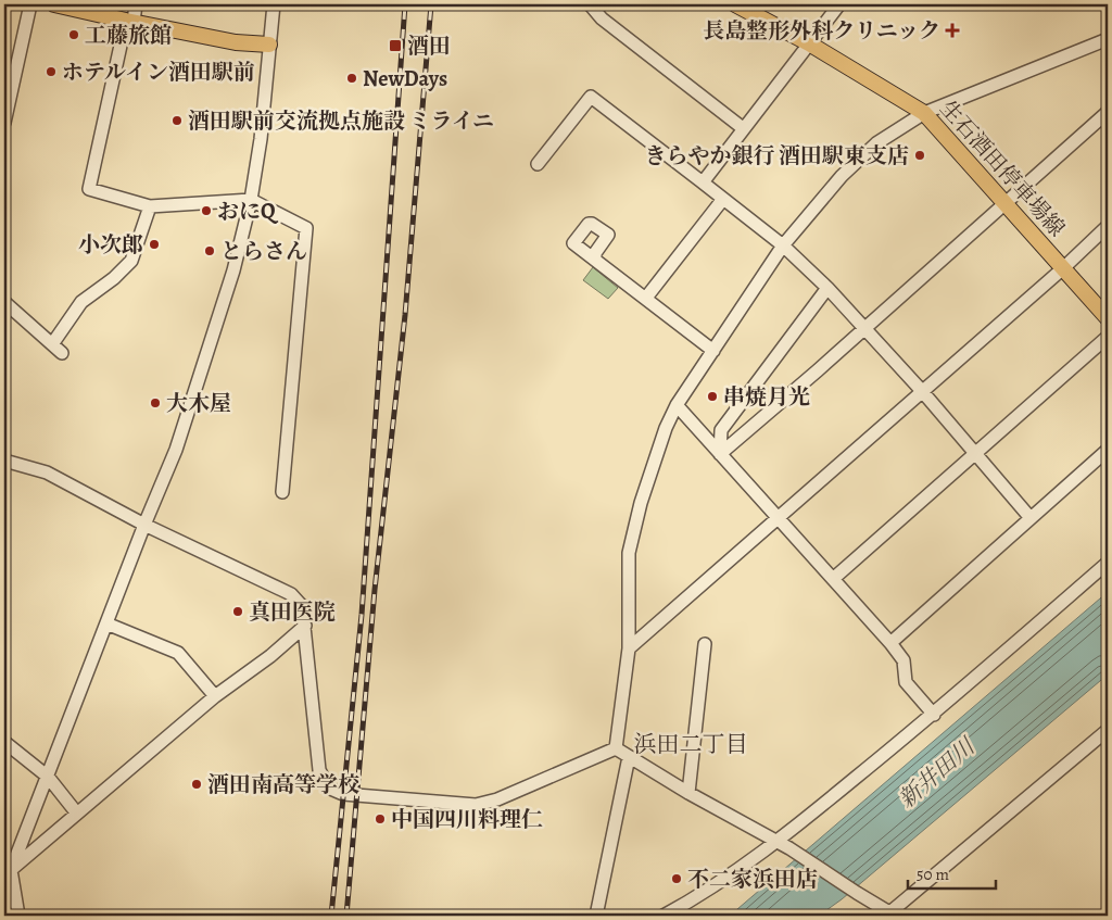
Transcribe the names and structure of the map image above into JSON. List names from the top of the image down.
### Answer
{
  "streets": {
    "main road": ["生石酒田停車場線"]
  },
  "districts": ["浜田二丁目"],
  "water": ["新井田川"],
  "places": {
    "health": ["長島整形外科クリニック"],
    "other": [
      "工藤旅館",
      "ホテルイン酒田駅前",
      "NewDays",
      "酒田駅前交流拠点施設 ミライニ",
      "きらやか銀行 酒田駅東支店",
      "おにQ",
      "小次郎",
      "とらさん",
      "串焼月光",
      "大木屋",
      "真田医院",
      "酒田南高等学校",
      "中国四川料理仁",
      "不二家浜田店"
    ],
    "transit": ["酒田"]
  },
  "scale_bar": "50 m"
}
